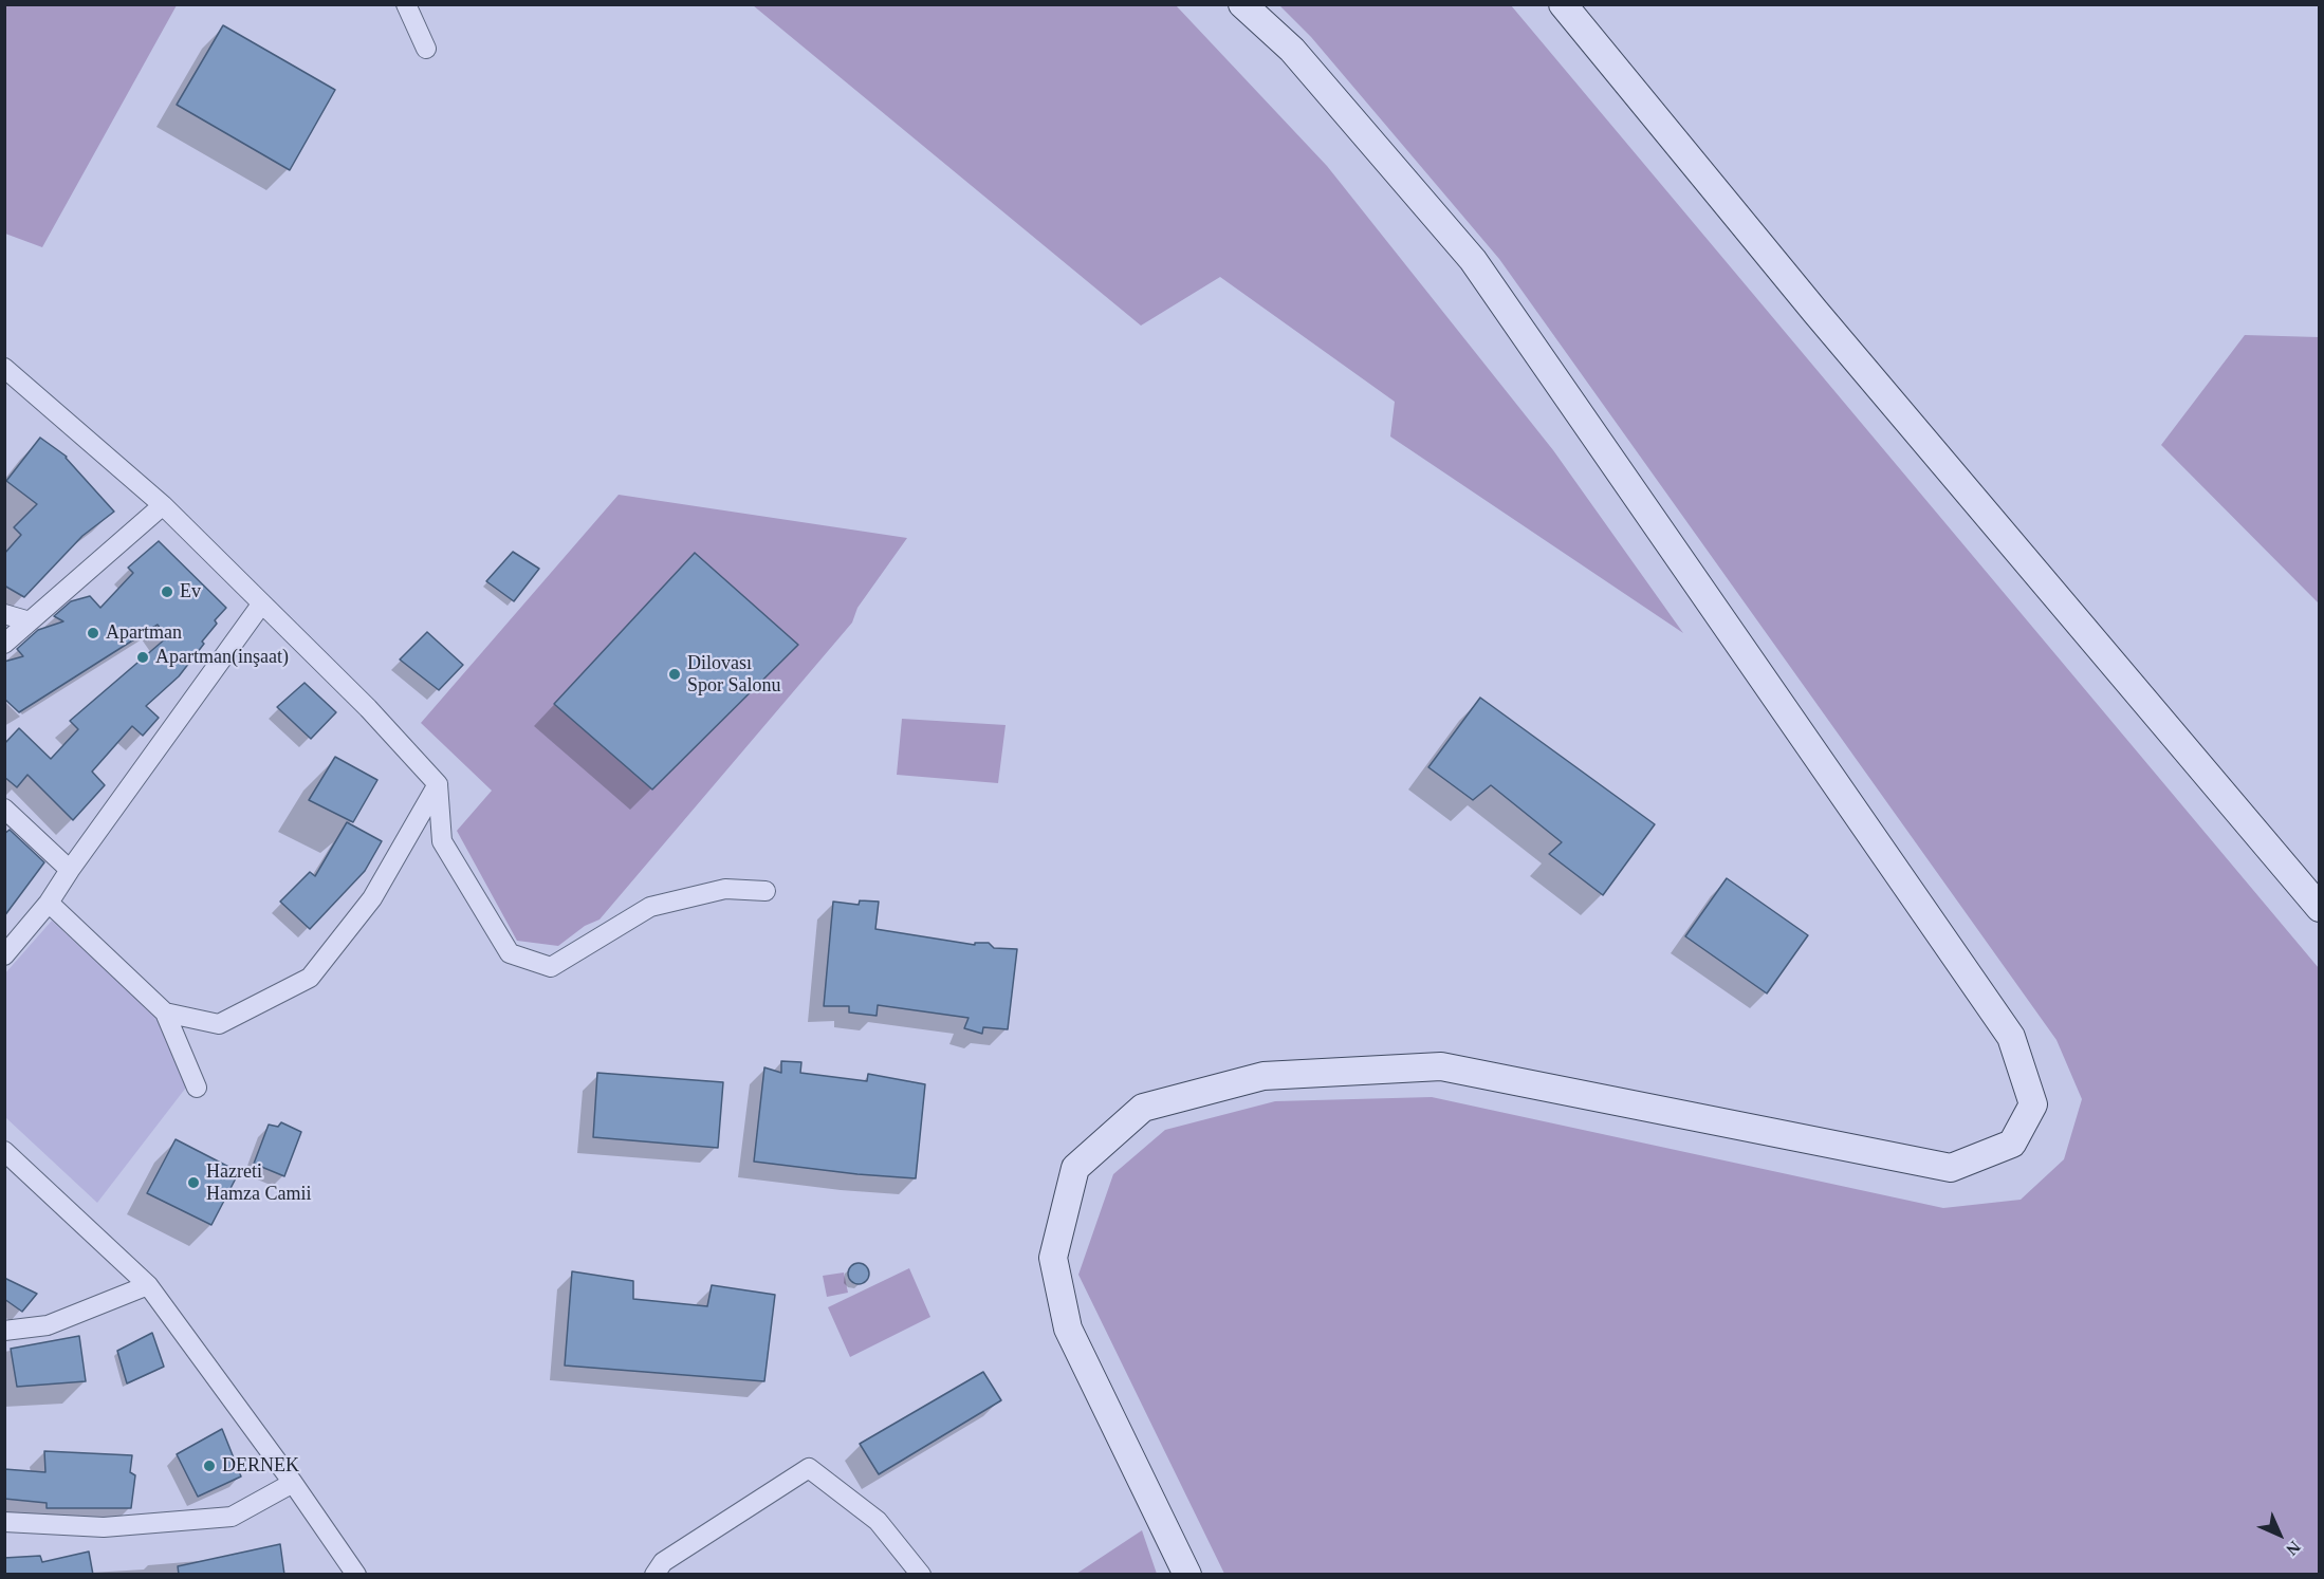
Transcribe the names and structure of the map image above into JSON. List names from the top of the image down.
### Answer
{
  "places": [
    "Ev",
    "Apartman",
    "Apartman(inşaat)",
    "Dilovası Spor Salonu",
    "Hazreti Hamza Camii",
    "DERNEK"
  ],
  "north": "bottom right"
}
